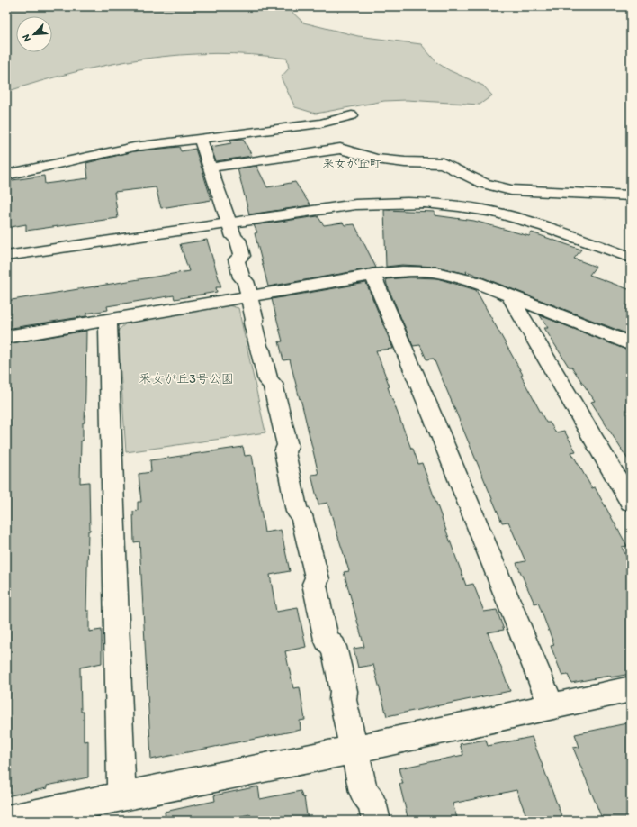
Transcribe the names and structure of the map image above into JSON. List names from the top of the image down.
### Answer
{
  "districts": ["釆女が丘町"],
  "parks": ["釆女が丘3号公園"],
  "north": "bottom left"
}
